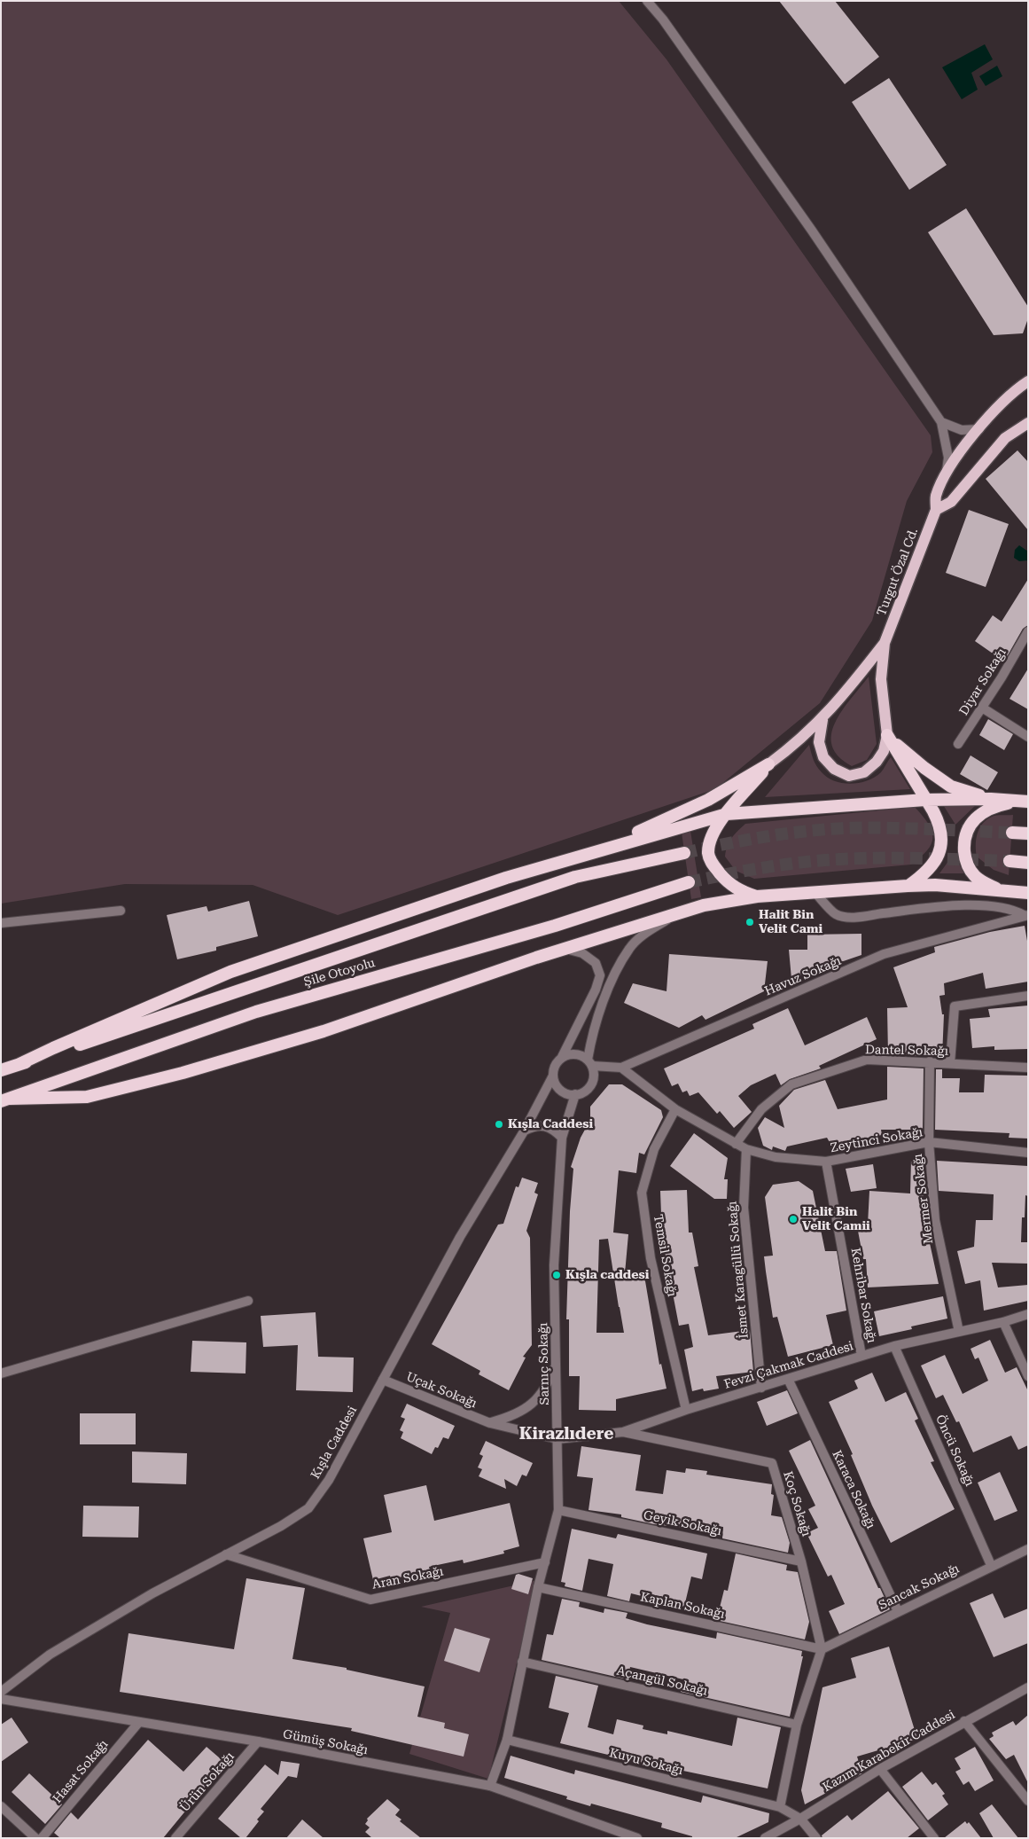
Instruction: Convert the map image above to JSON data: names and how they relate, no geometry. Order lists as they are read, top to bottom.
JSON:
{
  "streets": {
    "highway": ["Şile Otoyolu"],
    "main road": ["Turgut Özal Cd."],
    "street": [
      "Diyar Sokağı",
      "Havuz Sokağı",
      "Dantel Sokağı",
      "Zeytinci Sokağı",
      "Mermer Sokağı",
      "Temsil Sokağı",
      "İsmet Karagüllü Sokağı",
      "Kehribar Sokağı",
      "Sarnıç Sokağı",
      "Fevzi Çakmak Caddesi",
      "Uçak Sokağı",
      "Kışla Caddesi",
      "Öncü Sokağı",
      "Karaca Sokağı",
      "Koç Sokağı",
      "Geyik Sokağı",
      "Aran Sokağı",
      "Sancak Sokağı",
      "Kaplan Sokağı",
      "Açangül Sokağı",
      "Gümüş Sokağı",
      "Kazım Karabekir Caddesi",
      "Kuyu Sokağı",
      "Hasat Sokağı",
      "Ürün Sokağı"
    ]
  },
  "crossings": [
    ["Havuz Sokağı", "Zeytinci Sokağı"],
    ["Havuz Sokağı", "Sarnıç Sokağı"],
    ["Havuz Sokağı", "Kışla Caddesi"],
    ["Dantel Sokağı", "Zeytinci Sokağı"],
    ["Dantel Sokağı", "Mermer Sokağı"],
    ["Zeytinci Sokağı", "Mermer Sokağı"],
    ["Zeytinci Sokağı", "Temsil Sokağı"],
    ["Zeytinci Sokağı", "İsmet Karagüllü Sokağı"],
    ["Zeytinci Sokağı", "Kehribar Sokağı"],
    ["Mermer Sokağı", "Fevzi Çakmak Caddesi"],
    ["Temsil Sokağı", "Fevzi Çakmak Caddesi"],
    ["İsmet Karagüllü Sokağı", "Fevzi Çakmak Caddesi"],
    ["Kehribar Sokağı", "Fevzi Çakmak Caddesi"],
    ["Sarnıç Sokağı", "Fevzi Çakmak Caddesi"],
    ["Sarnıç Sokağı", "Uçak Sokağı"],
    ["Sarnıç Sokağı", "Kışla Caddesi"],
    ["Sarnıç Sokağı", "Geyik Sokağı"],
    ["Sarnıç Sokağı", "Aran Sokağı"],
    ["Sarnıç Sokağı", "Kaplan Sokağı"],
    ["Sarnıç Sokağı", "Açangül Sokağı"],
    ["Sarnıç Sokağı", "Gümüş Sokağı"],
    ["Sarnıç Sokağı", "Kuyu Sokağı"],
    ["Fevzi Çakmak Caddesi", "Uçak Sokağı"],
    ["Fevzi Çakmak Caddesi", "Öncü Sokağı"],
    ["Fevzi Çakmak Caddesi", "Karaca Sokağı"],
    ["Fevzi Çakmak Caddesi", "Koç Sokağı"],
    ["Uçak Sokağı", "Kışla Caddesi"],
    ["Kışla Caddesi", "Aran Sokağı"],
    ["Öncü Sokağı", "Sancak Sokağı"],
    ["Karaca Sokağı", "Sancak Sokağı"],
    ["Koç Sokağı", "Geyik Sokağı"],
    ["Koç Sokağı", "Sancak Sokağı"],
    ["Koç Sokağı", "Kaplan Sokağı"],
    ["Sancak Sokağı", "Kaplan Sokağı"],
    ["Gümüş Sokağı", "Hasat Sokağı"],
    ["Gümüş Sokağı", "Ürün Sokağı"],
    ["Kazım Karabekir Caddesi", "Kuyu Sokağı"]
  ],
  "districts": ["Kirazlıdere"],
  "places": [
    "Halit Bin Velit Cami",
    "Kışla Caddesi",
    "Halit Bin Velit Camii",
    "Kışla caddesi"
  ]
}
